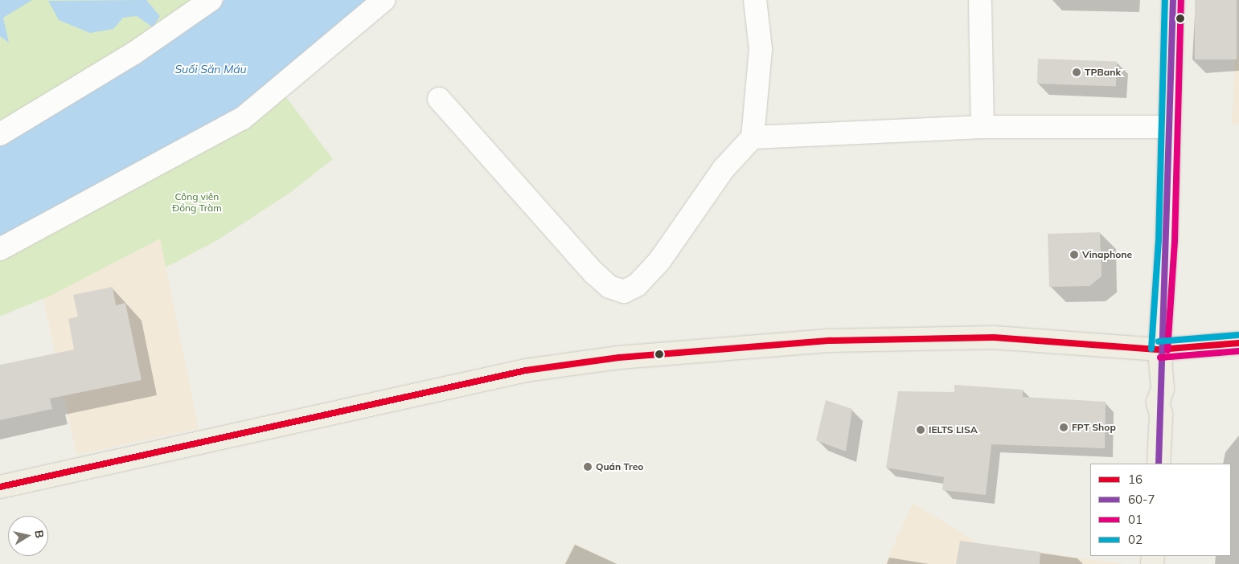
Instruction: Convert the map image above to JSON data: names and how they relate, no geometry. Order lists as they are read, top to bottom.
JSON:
{
  "water": ["Suối Săn Máu"],
  "parks": ["Công viên Đồng Tràm"],
  "places": [
    "TPBank",
    "Vinaphone",
    "FPT Shop",
    "IELTS LISA",
    "Quán Treo"
  ],
  "lines": [
    "transit line 60-7",
    "transit line 01",
    "transit line 02",
    "transit line 16"
  ],
  "legend": [
    "16",
    "60-7",
    "01",
    "02"
  ],
  "north": "right"
}
